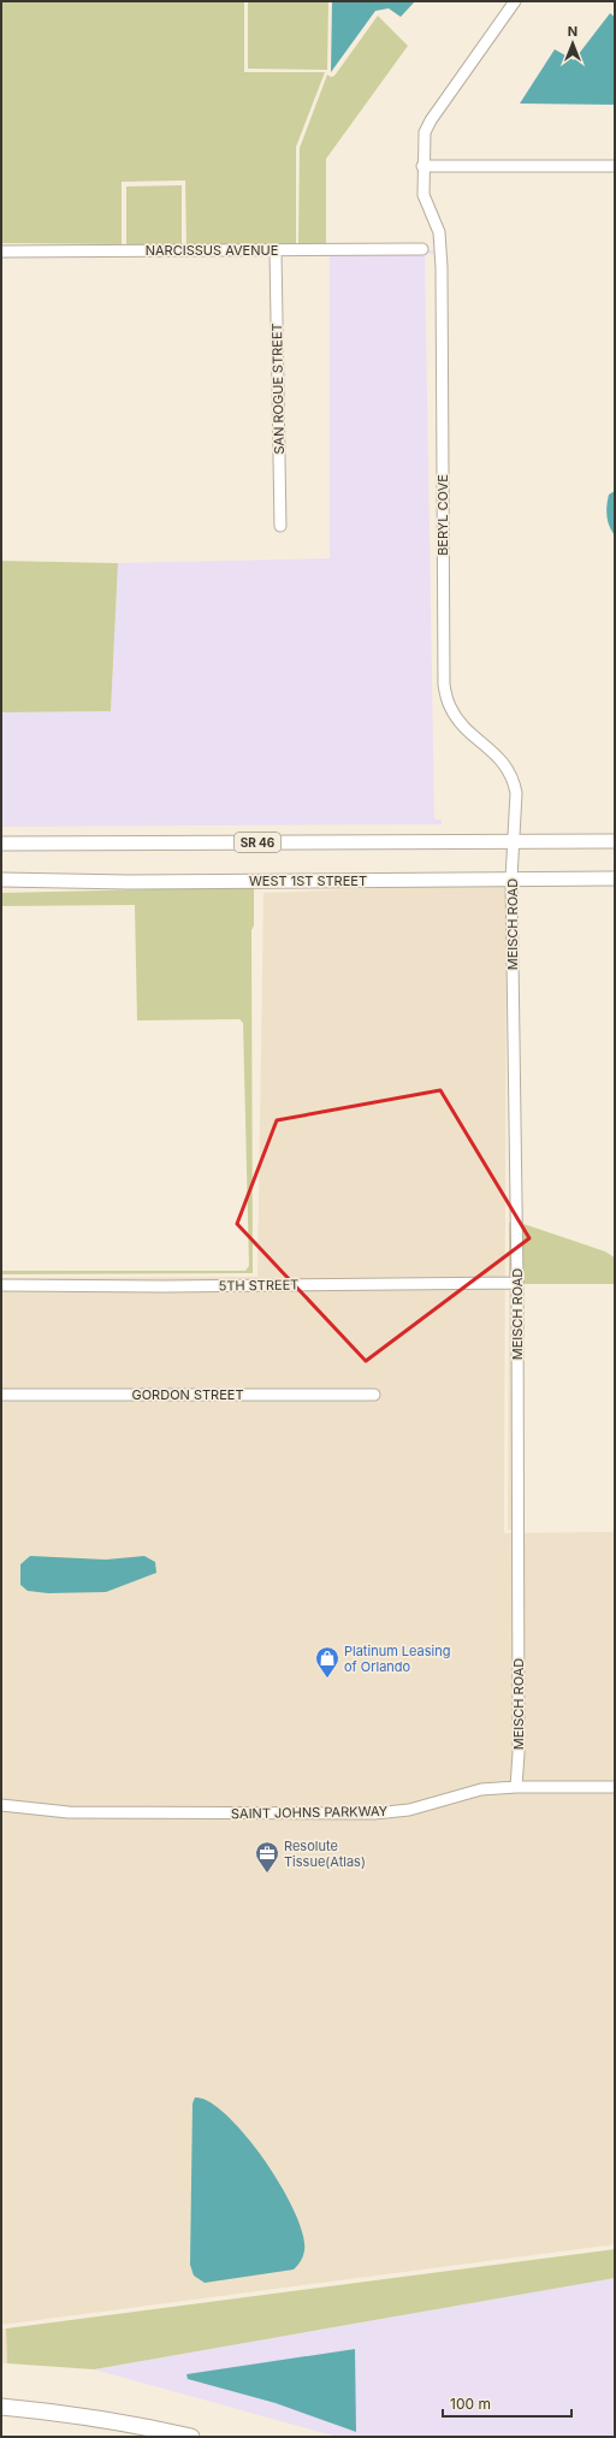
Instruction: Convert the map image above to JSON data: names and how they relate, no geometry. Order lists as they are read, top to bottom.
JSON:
{
  "streets": {
    "main road": ["SR 46", "WEST 1ST STREET"],
    "street": [
      "NARCISSUS AVENUE",
      "SAN ROGUE STREET",
      "BERYL COVE",
      "MEISCH ROAD",
      "5TH STREET",
      "GORDON STREET",
      "SAINT JOHNS PARKWAY"
    ]
  },
  "crossings": [
    ["NARCISSUS AVENUE", "SAN ROGUE STREET"],
    ["BERYL COVE", "SR 46"],
    ["BERYL COVE", "MEISCH ROAD"],
    ["SR 46", "MEISCH ROAD"],
    ["WEST 1ST STREET", "MEISCH ROAD"],
    ["MEISCH ROAD", "5TH STREET"],
    ["MEISCH ROAD", "SAINT JOHNS PARKWAY"]
  ],
  "places": {
    "shop": ["Platinum Leasing of Orlando"],
    "office": ["Resolute Tissue(Atlas)"]
  },
  "scale_bar": "100 m",
  "north": "top"
}
